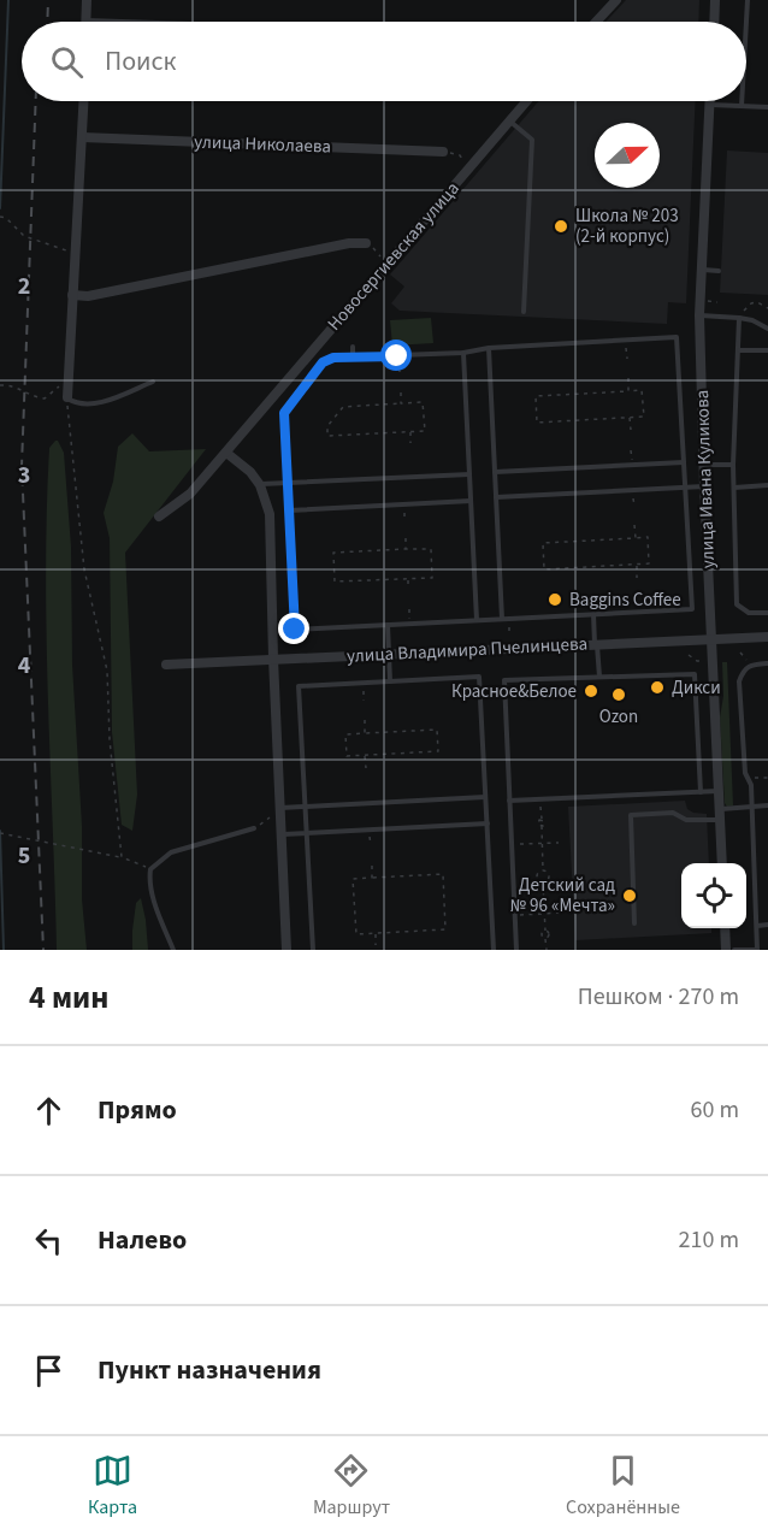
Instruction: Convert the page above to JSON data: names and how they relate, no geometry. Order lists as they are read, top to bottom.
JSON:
{
  "streets": {
    "street": [
      "улица Николаева",
      "Новосергиевская улица",
      "улица Ивана Куликова",
      "улица Владимира Пчелинцева"
    ]
  },
  "crossings": [
    ["улица Ивана Куликова", "улица Владимира Пчелинцева"]
  ],
  "places": [
    "Школа № 203 (2-й корпус)",
    "Baggins Coffee",
    "Дикси",
    "Красное&Белое",
    "Ozon",
    "Детский сад № 96 «Мечта»"
  ],
  "north": "right",
  "page": {
    "search": "Поиск",
    "heading": ["4 мин", "Пешком · 270 m"],
    "list": [
      ["Прямо", "60 m"],
      ["Налево", "210 m"],
      "Пункт назначения"
    ],
    "nav": ["Карта", "Маршрут", "Сохранённые"]
  },
  "grid": {
    "rows": [
      "2",
      "3",
      "4",
      "5"
    ]
  }
}
